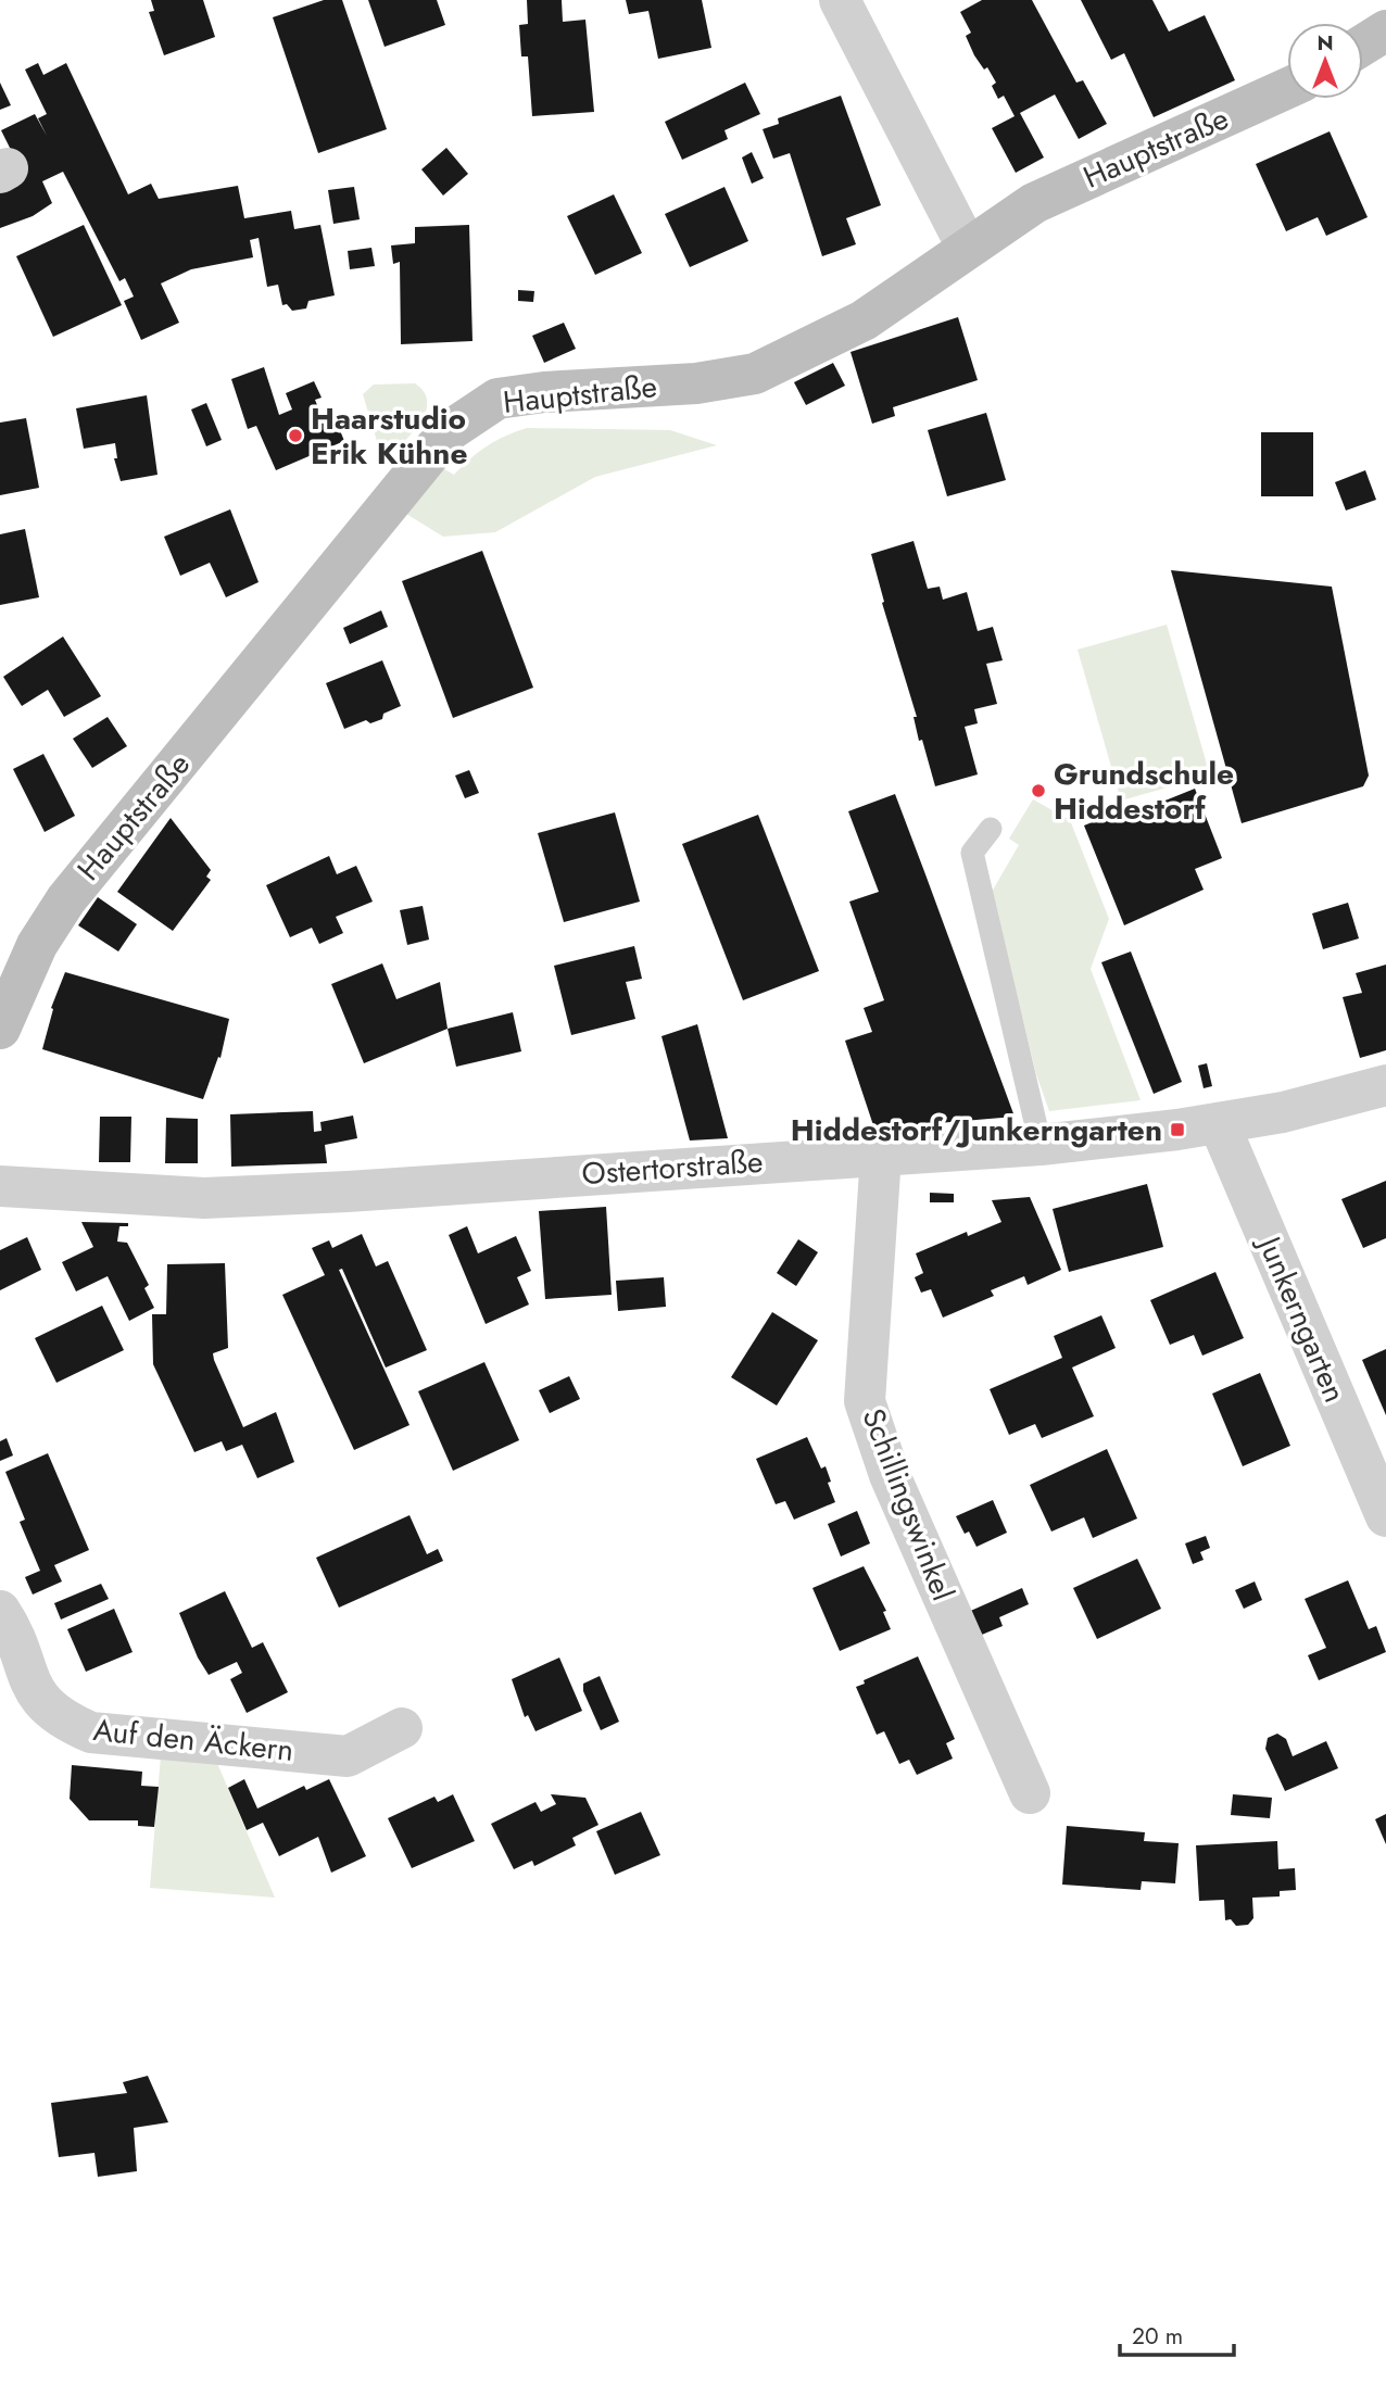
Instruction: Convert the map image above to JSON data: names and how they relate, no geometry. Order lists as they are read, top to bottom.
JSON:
{
  "streets": {
    "main road": ["Hauptstraße"],
    "street": [
      "Ostertorstraße",
      "Junkerngarten",
      "Schillingswinkel",
      "Auf den Äckern"
    ]
  },
  "crossings": [
    ["Ostertorstraße", "Junkerngarten"],
    ["Ostertorstraße", "Schillingswinkel"]
  ],
  "places": {
    "other": ["Haarstudio Erik Kühne", "Grundschule Hiddestorf"],
    "transit": ["Hiddestorf/Junkerngarten"]
  },
  "scale_bar": "20 m",
  "north": "top"
}
